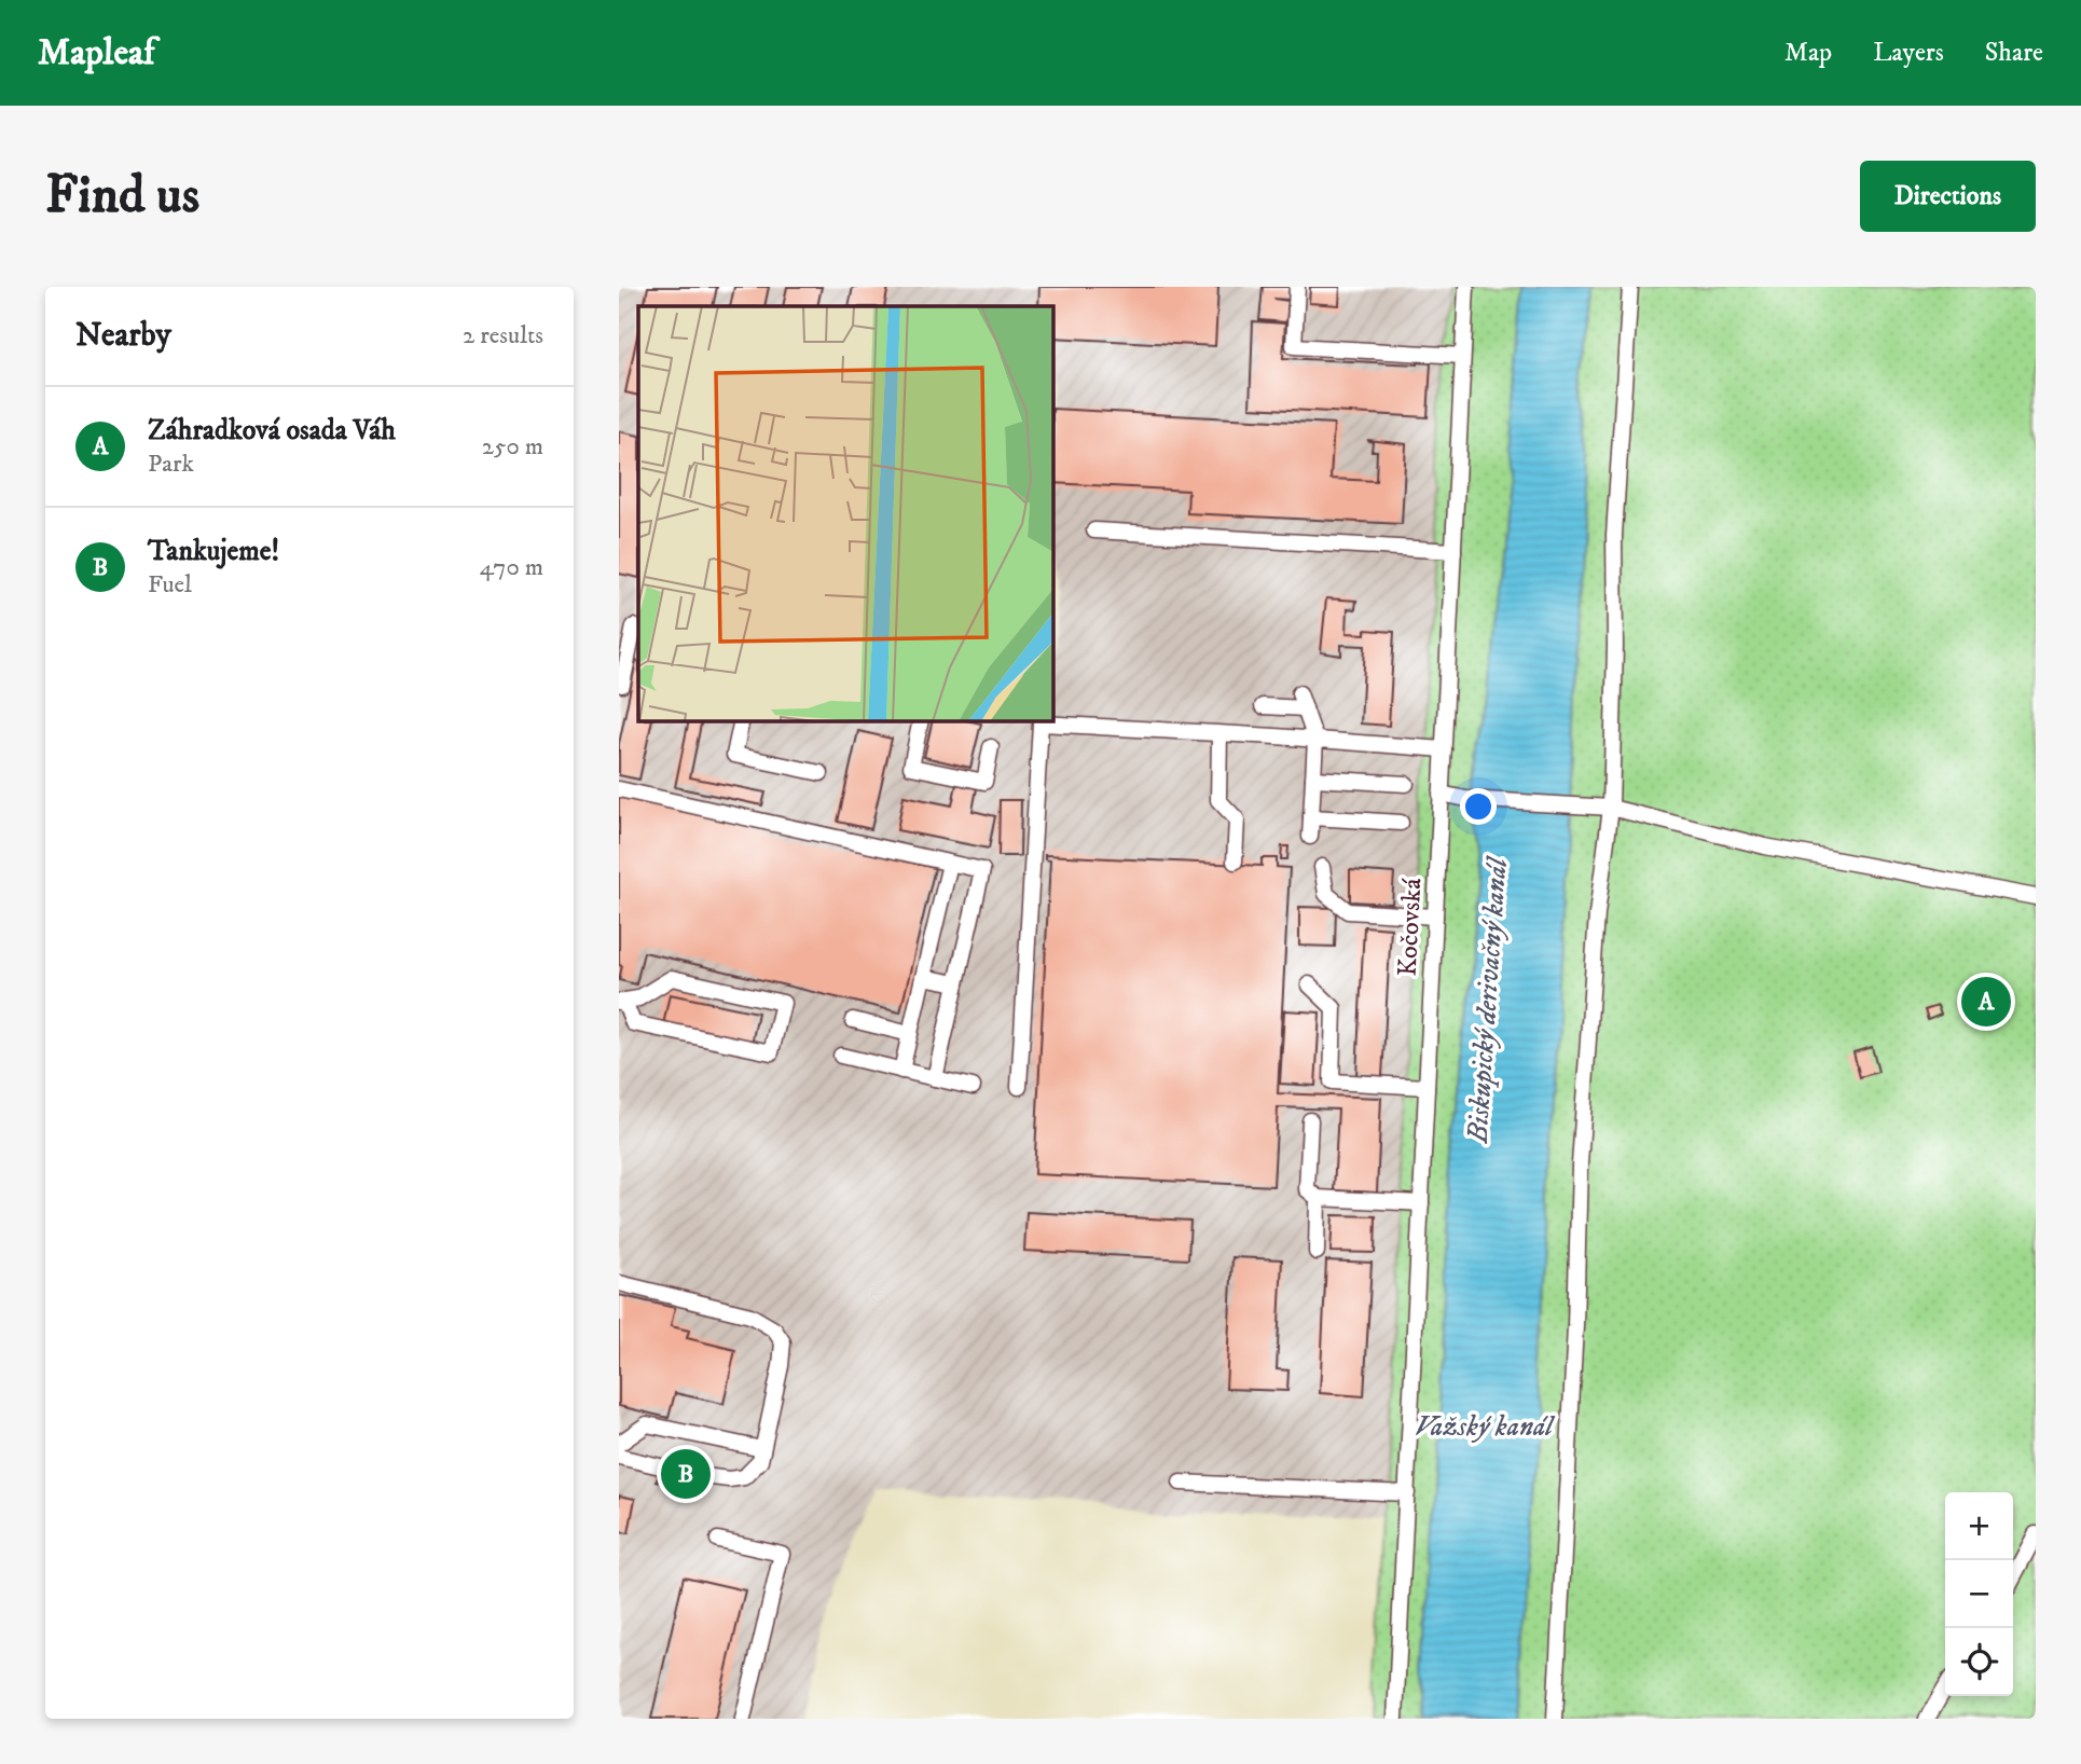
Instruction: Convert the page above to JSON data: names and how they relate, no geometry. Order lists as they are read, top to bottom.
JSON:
{
  "streets": {
    "street": ["Kočovská"]
  },
  "water": ["Biskupický derivačný kanál", "Važský kanál"],
  "page": {
    "header": "Mapleaf",
    "nav": ["Map", "Layers", "Share"],
    "buttons": "Directions",
    "title": "Find us",
    "heading": ["Nearby", "2 results"],
    "list": [
      {
        "mark": "A",
        "name": "Záhradková osada Váh",
        "note": "Park",
        "value": "250 m"
      },
      {
        "mark": "B",
        "name": "Tankujeme!",
        "note": "Fuel",
        "value": "470 m"
      }
    ],
    "pins": ["A", "B"],
    "map_buttons": ["+", "−"]
  }
}
